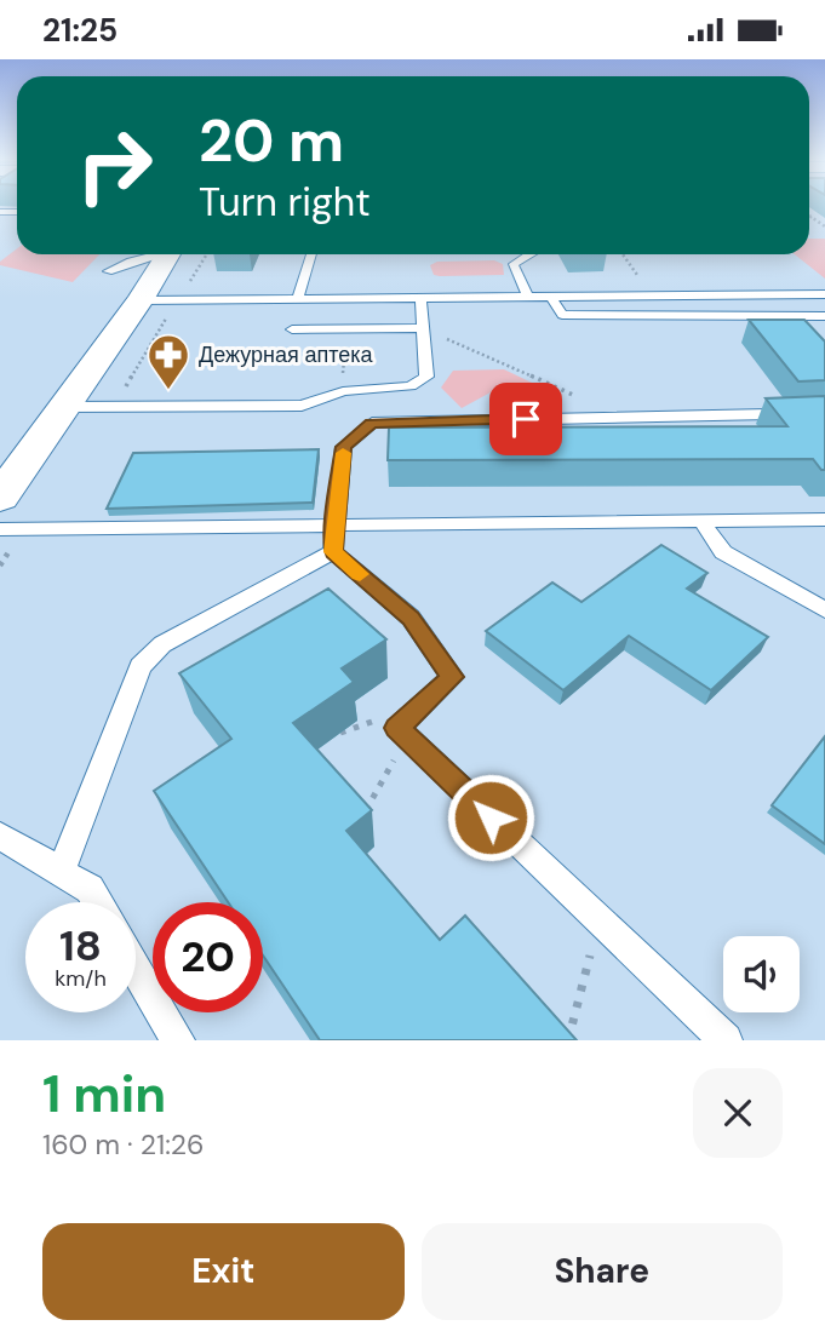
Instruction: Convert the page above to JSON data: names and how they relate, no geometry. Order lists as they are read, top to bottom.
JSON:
{
  "places": {
    "pharmacy": ["Дежурная аптека"]
  },
  "page": {
    "status": "21:25",
    "turn": ["20 m", "Turn right"],
    "speed": "18 km/h",
    "limit": "20",
    "heading": ["1 min", "160 m · 21:26"],
    "buttons": ["Exit", "Share"]
  }
}
